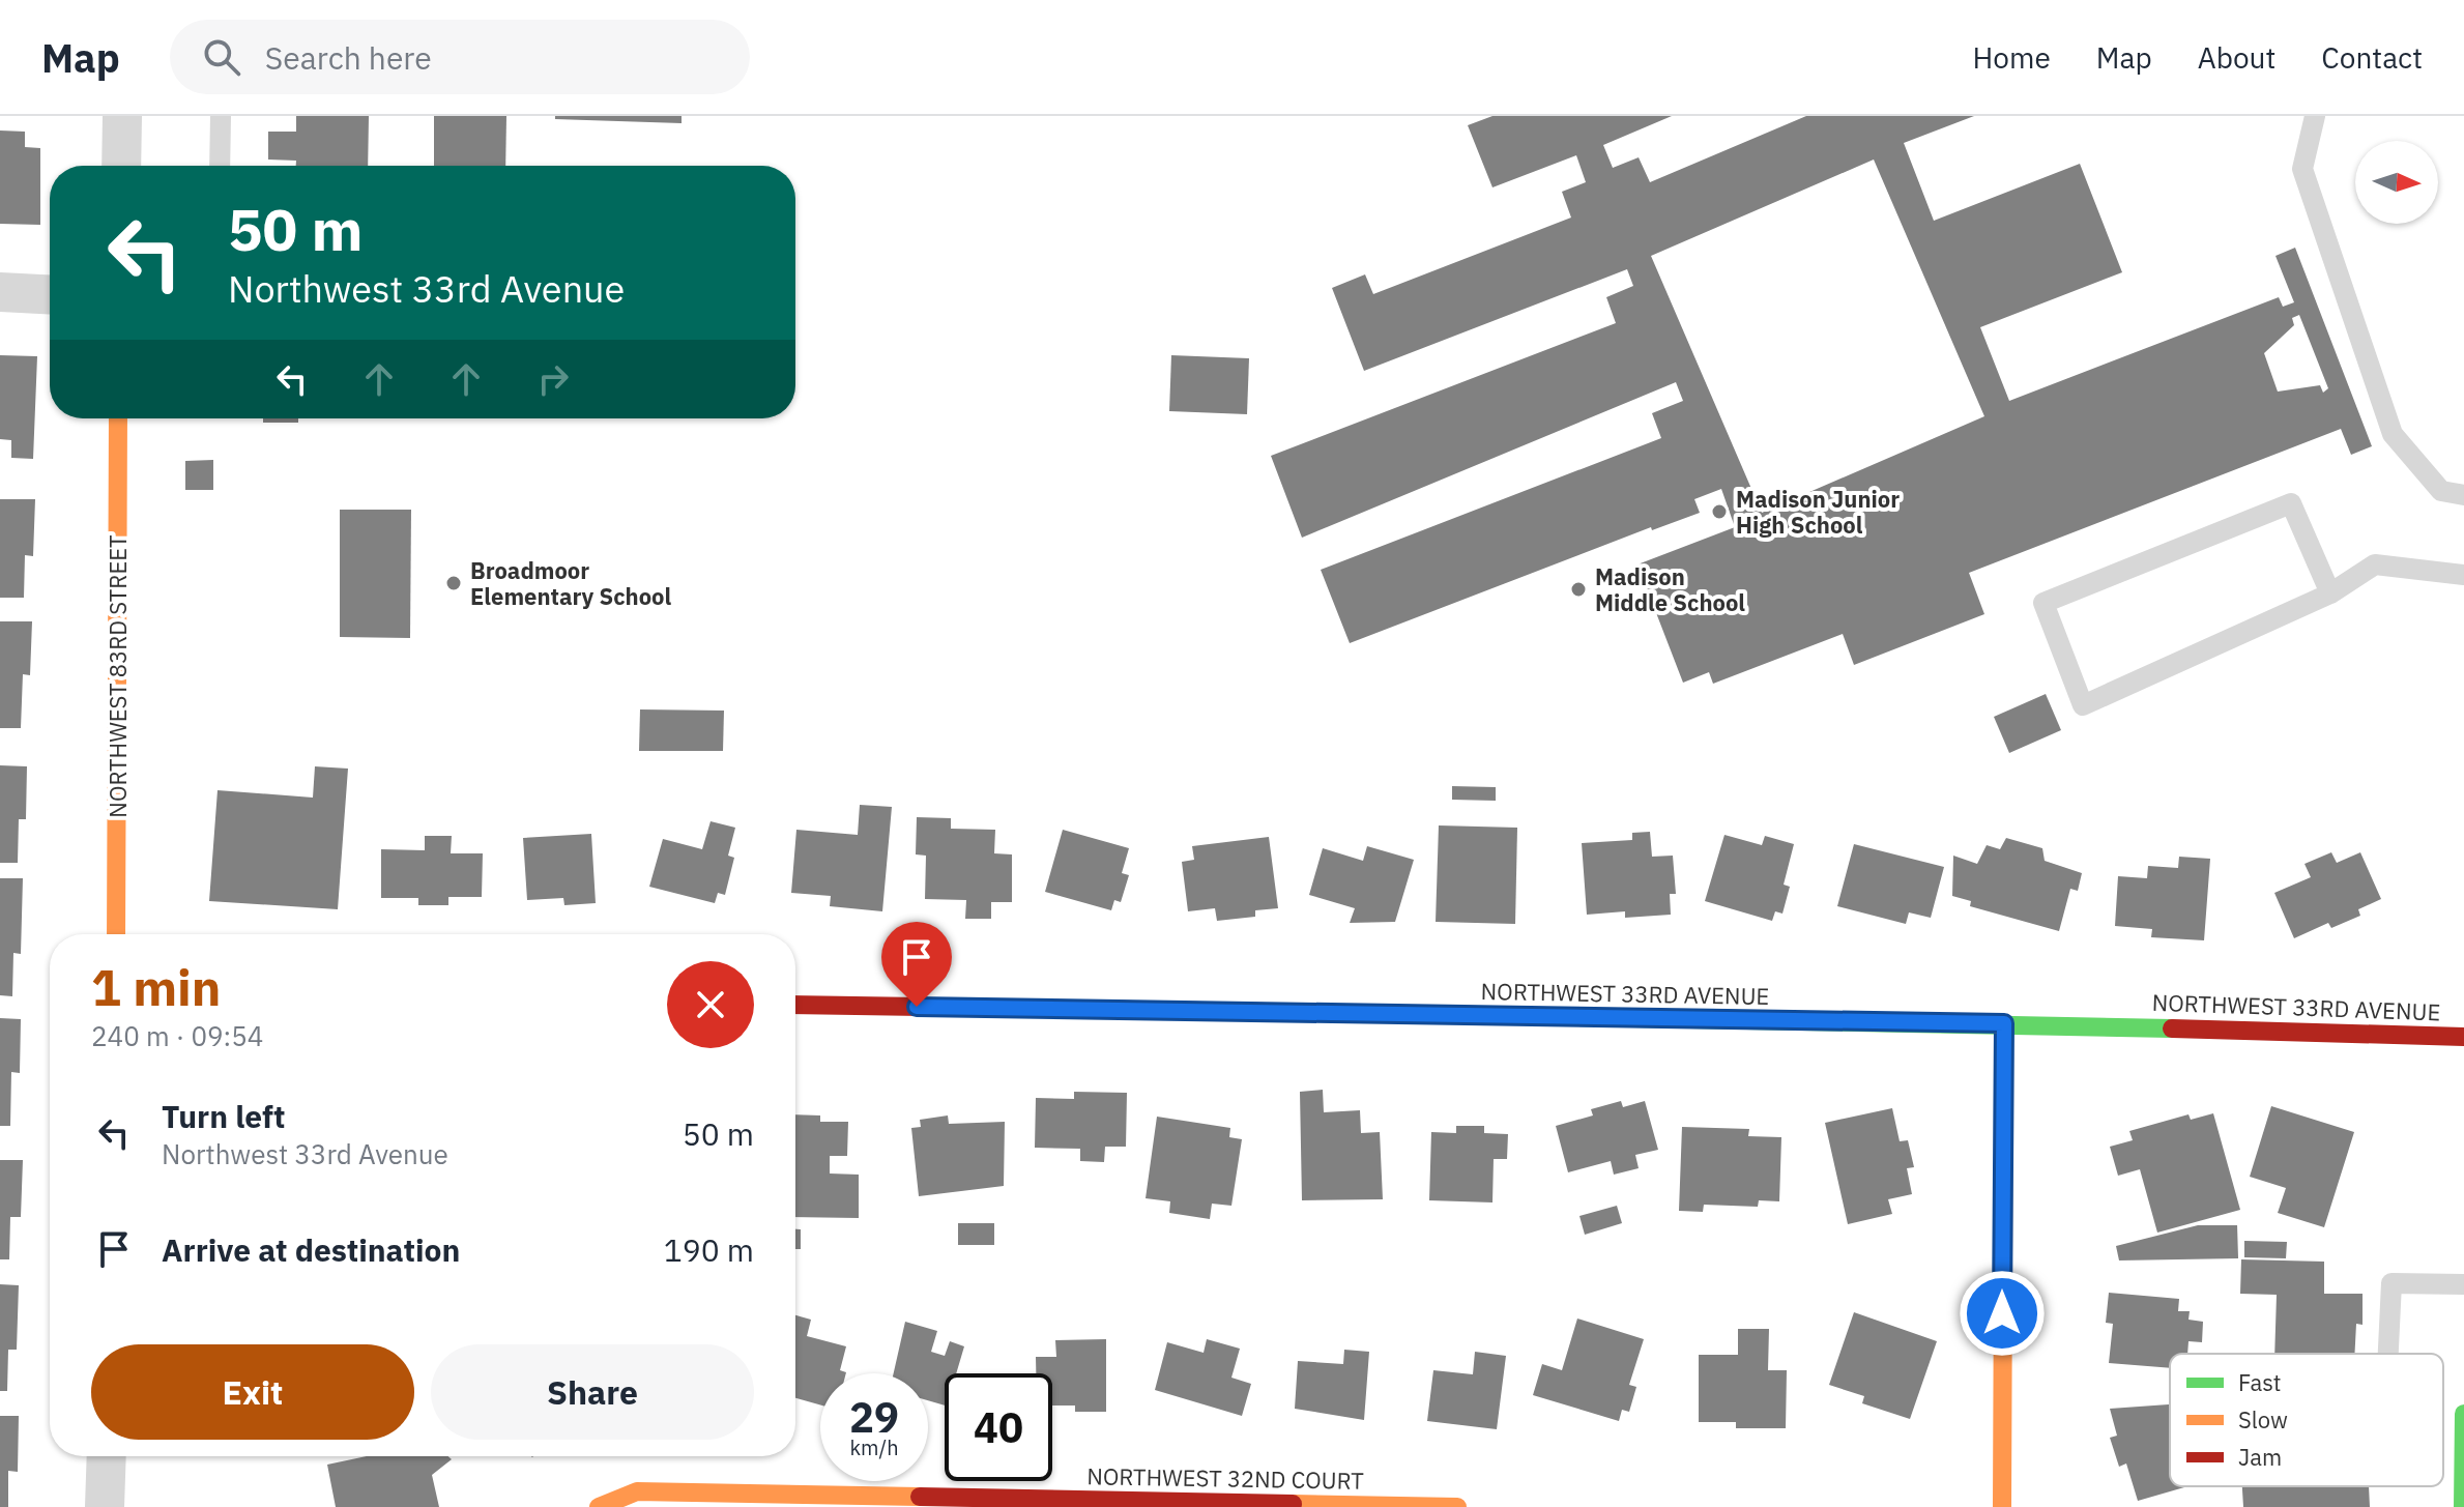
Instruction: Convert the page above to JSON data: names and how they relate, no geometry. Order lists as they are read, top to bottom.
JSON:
{
  "streets": {
    "street": ["NORTHWEST 83RD STREET", "NORTHWEST 33RD AVENUE", "NORTHWEST 32ND COURT"]
  },
  "places": ["Madison Junior High School", "Broadmoor Elementary School", "Madison Middle School"],
  "legend": ["Fast", "Slow", "Jam"],
  "north": "right",
  "page": {
    "header": "Map",
    "search": "Search here",
    "nav": [
      "Home",
      "Map",
      "About",
      "Contact"
    ],
    "turn": ["50 m", "Northwest 33rd Avenue"],
    "heading": ["1 min", "240 m · 09:54"],
    "list": [
      {
        "name": "Turn left",
        "note": "Northwest 33rd Avenue",
        "value": "50 m"
      },
      {
        "name": "Arrive at destination",
        "value": "190 m"
      }
    ],
    "buttons": ["Exit", "Share"],
    "speed": "29 km/h",
    "limit": "40"
  }
}
